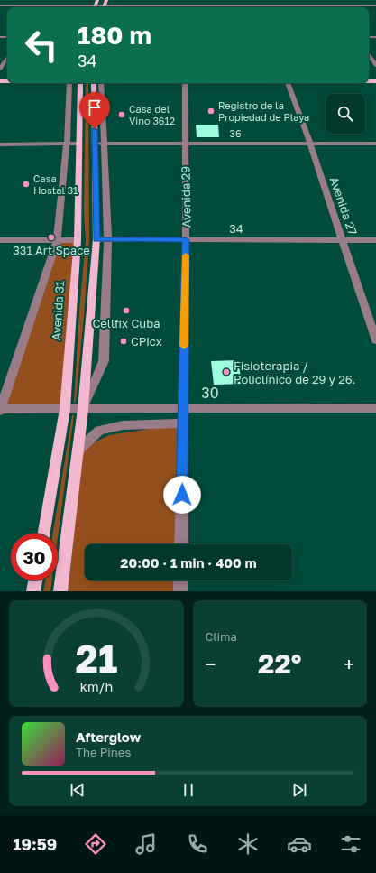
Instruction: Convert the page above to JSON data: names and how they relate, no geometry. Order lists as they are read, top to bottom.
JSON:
{
  "streets": {
    "main road": ["Avenida 31"],
    "street": [
      "36",
      "Avenida 29",
      "Avenida 27",
      "34",
      "30"
    ]
  },
  "crossings": [
    ["36", "Avenida 29"],
    ["36", "Avenida 27"],
    ["Avenida 29", "34"],
    ["Avenida 29", "30"],
    ["Avenida 27", "34"],
    ["Avenida 31", "30"]
  ],
  "places": [
    "Registro de la Propiedad de Playa",
    "Casa del Vino 3612",
    "Casa Hostal 31",
    "331 Art Space",
    "Cellfix Cuba",
    "CPicx",
    "Fisioterapia / Policlínico de 29 y 26."
  ],
  "page": {
    "turn": ["180 m", "34"],
    "limit": "30",
    "trip": "20:00 · 1 min · 400 m",
    "tile": "Clima",
    "heat": ["−", "22°", "+"],
    "song": ["Afterglow", "The Pines"],
    "tabs": "19:59",
    "gauge": ["21", "km/h"]
  }
}
